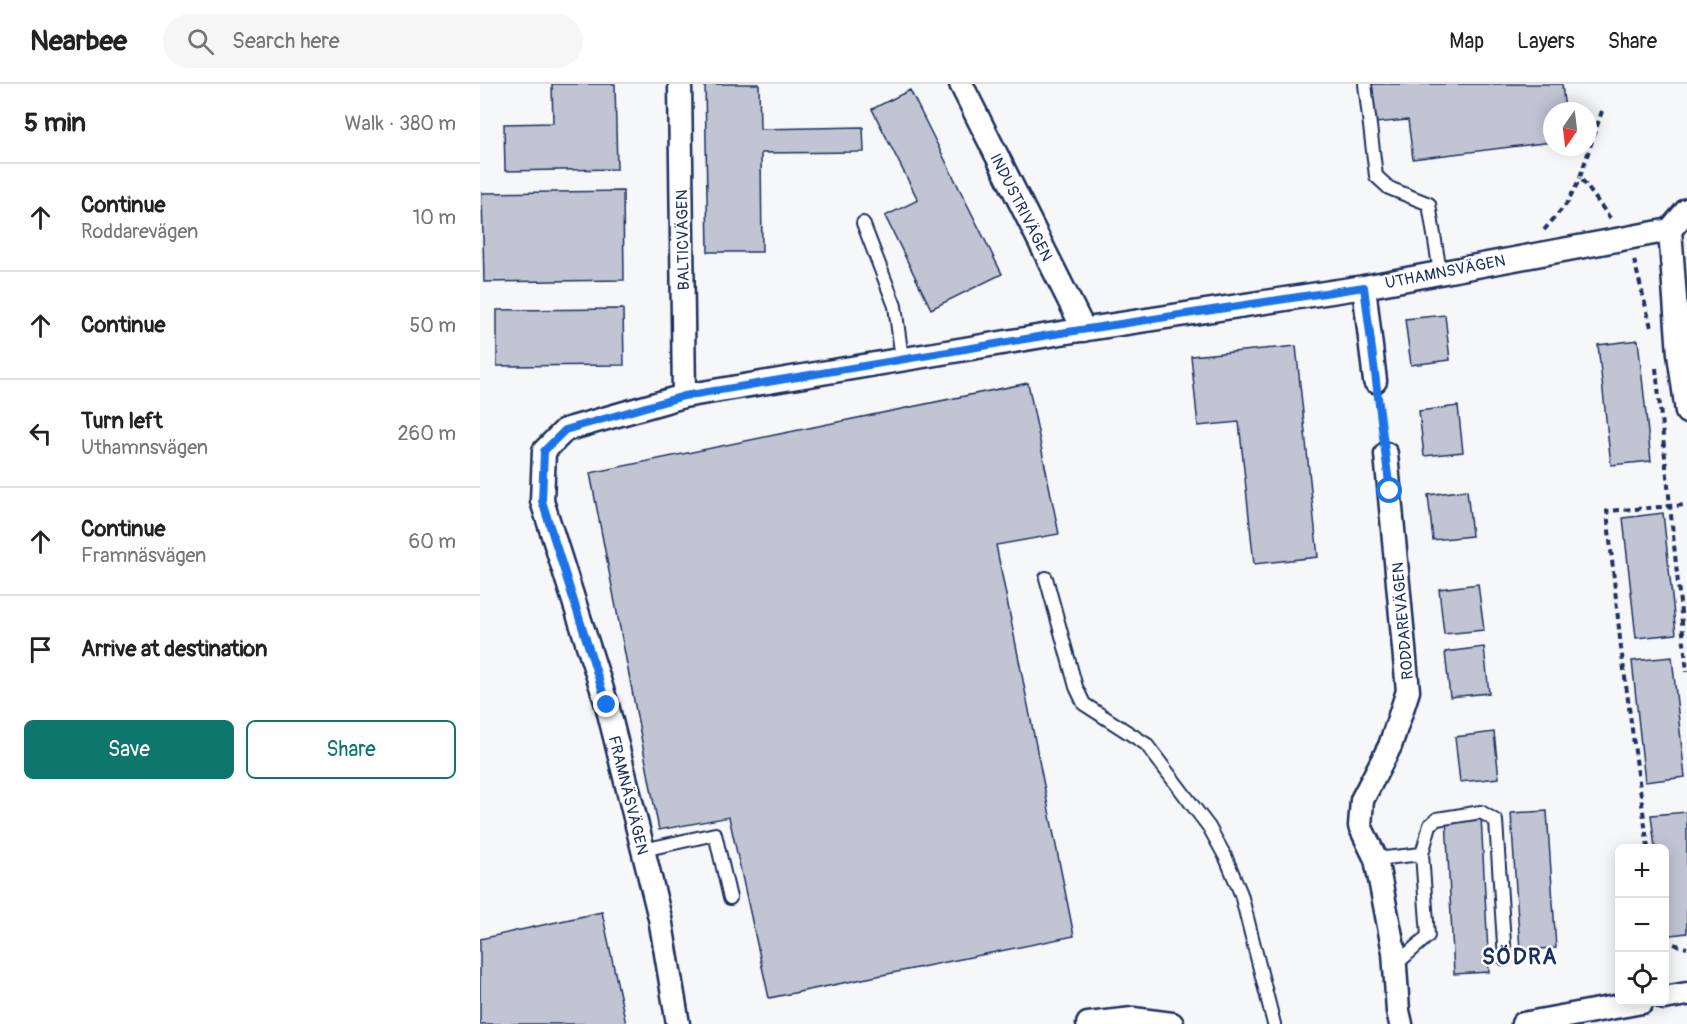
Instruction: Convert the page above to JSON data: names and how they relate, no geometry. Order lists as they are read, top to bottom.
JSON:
{
  "streets": {
    "street": [
      "INDUSTRIVÄGEN",
      "BALTICVÄGEN",
      "UTHAMNSVÄGEN",
      "RODDAREVÄGEN",
      "FRAMNÄSVÄGEN"
    ]
  },
  "crossings": [
    ["INDUSTRIVÄGEN", "UTHAMNSVÄGEN"],
    ["BALTICVÄGEN", "UTHAMNSVÄGEN"],
    ["UTHAMNSVÄGEN", "FRAMNÄSVÄGEN"]
  ],
  "districts": ["SÖDRA"],
  "north": "bottom",
  "page": {
    "header": "Nearbee",
    "search": "Search here",
    "nav": ["Map", "Layers", "Share"],
    "heading": ["5 min", "Walk · 380 m"],
    "list": [
      ["Continue", "Roddarevägen", "10 m"],
      ["Continue", "50 m"],
      ["Turn left", "Uthamnsvägen", "260 m"],
      ["Continue", "Framnäsvägen", "60 m"],
      "Arrive at destination"
    ],
    "buttons": ["Save", "Share"],
    "map_buttons": ["+", "−"]
  }
}
